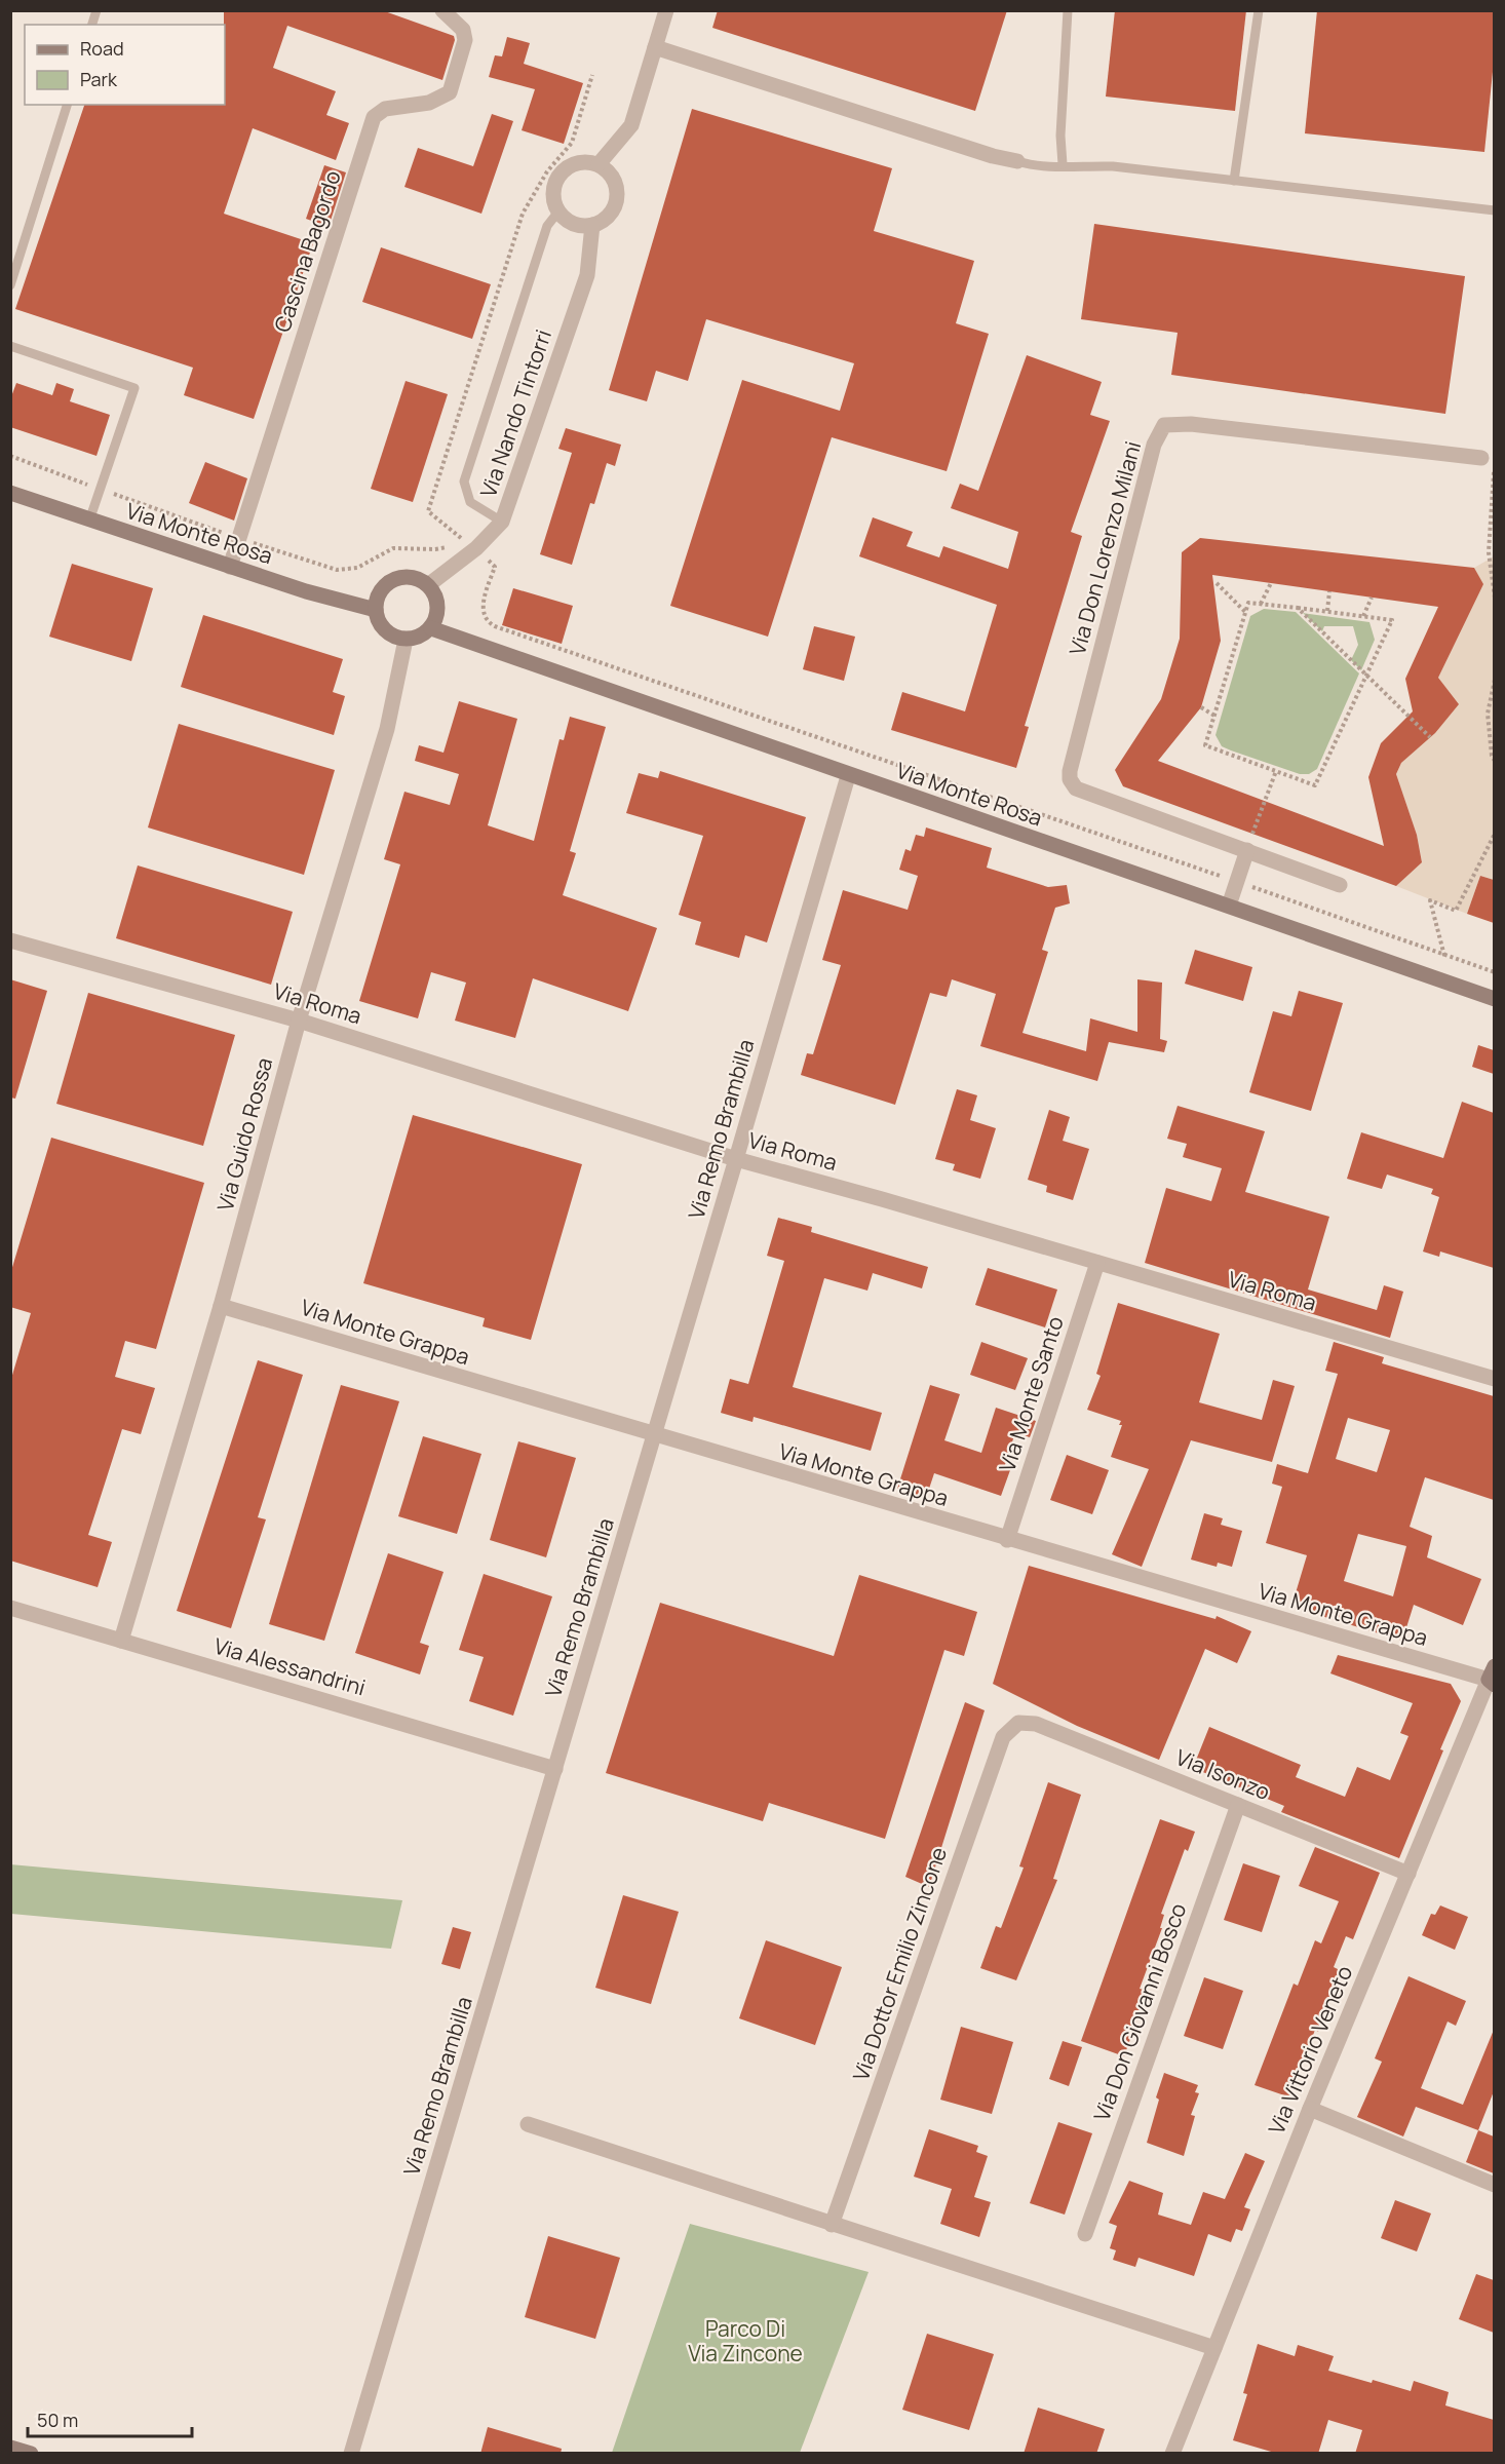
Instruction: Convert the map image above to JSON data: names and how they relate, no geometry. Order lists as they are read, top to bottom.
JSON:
{
  "streets": {
    "street": [
      "Cascina Bagordo",
      "Via Nando Tintorri",
      "Via Monte Rosa",
      "Via Don Lorenzo Milani",
      "Via Roma",
      "Via Remo Brambilla",
      "Via Guido Rossa",
      "Via Monte Grappa",
      "Via Monte Santo",
      "Via Alessandrini",
      "Via Isonzo",
      "Via Dottor Emilio Zincone",
      "Via Don Giovanni Bosco",
      "Via Vittorio Veneto"
    ]
  },
  "crossings": [
    ["Cascina Bagordo", "Via Monte Rosa"],
    ["Via Nando Tintorri", "Via Monte Rosa"],
    ["Via Nando Tintorri", "Via Guido Rossa"],
    ["Via Monte Rosa", "Via Remo Brambilla"],
    ["Via Monte Rosa", "Via Guido Rossa"],
    ["Via Roma", "Via Remo Brambilla"],
    ["Via Roma", "Via Guido Rossa"],
    ["Via Roma", "Via Monte Santo"],
    ["Via Remo Brambilla", "Via Monte Grappa"],
    ["Via Remo Brambilla", "Via Alessandrini"],
    ["Via Guido Rossa", "Via Monte Grappa"],
    ["Via Guido Rossa", "Via Alessandrini"],
    ["Via Monte Grappa", "Via Monte Santo"],
    ["Via Monte Grappa", "Via Vittorio Veneto"],
    ["Via Isonzo", "Via Dottor Emilio Zincone"],
    ["Via Isonzo", "Via Don Giovanni Bosco"],
    ["Via Isonzo", "Via Vittorio Veneto"]
  ],
  "parks": ["Parco Di Via Zincone"],
  "legend": ["Road", "Park"],
  "scale_bar": "50 m"
}
